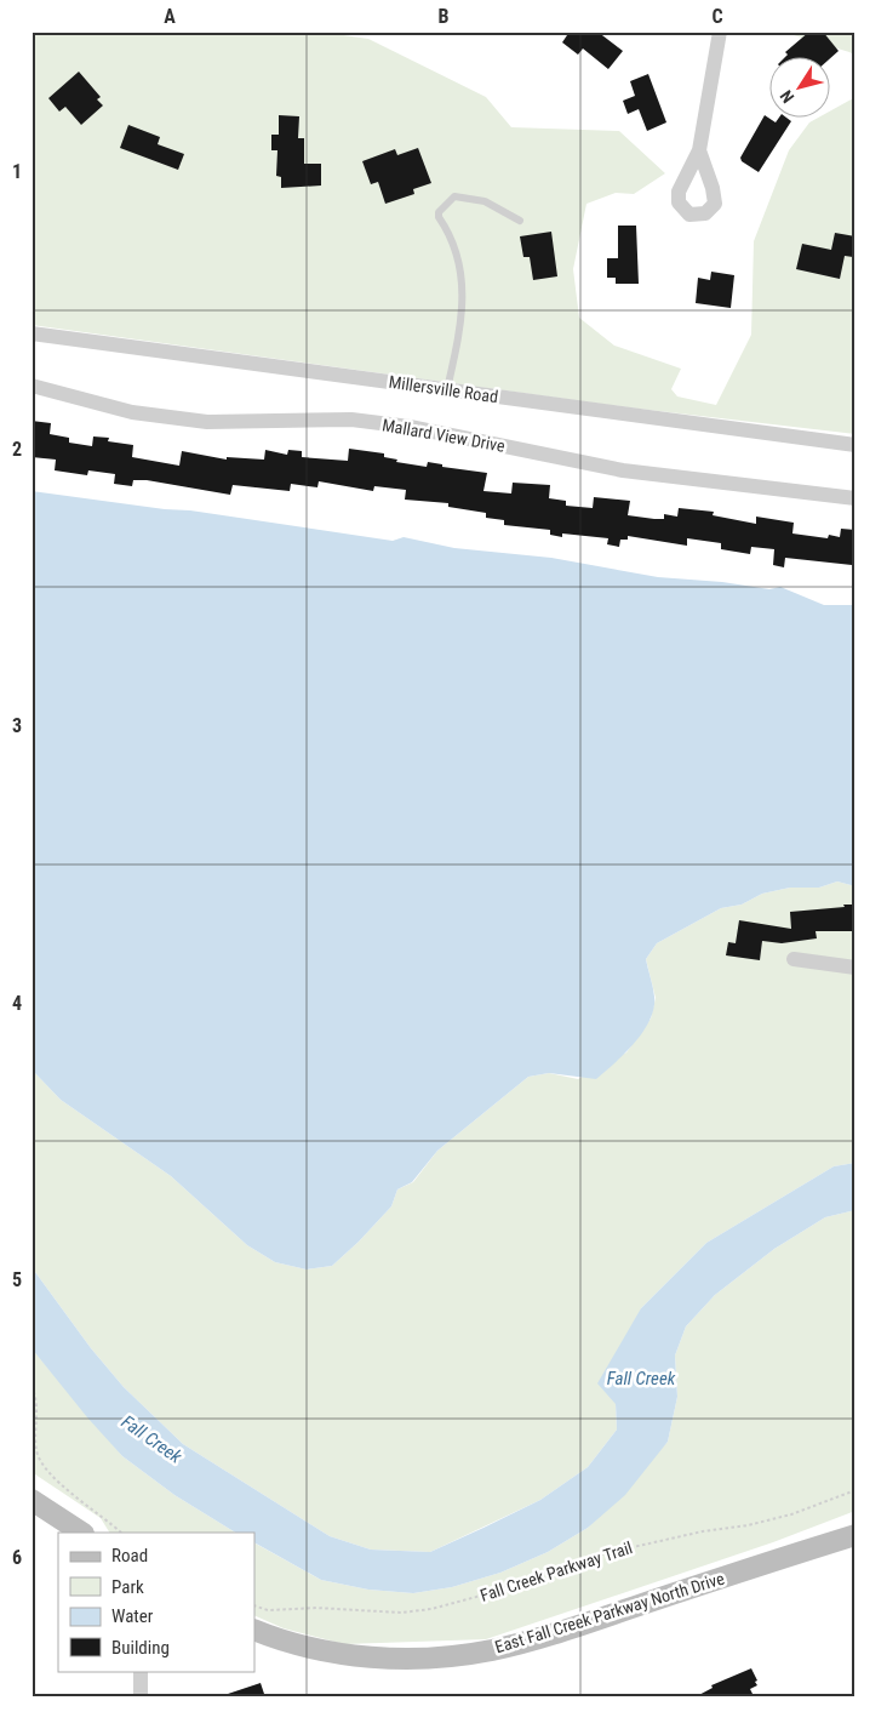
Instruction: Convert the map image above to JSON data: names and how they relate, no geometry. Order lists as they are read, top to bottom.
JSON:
{
  "streets": {
    "main road": ["East Fall Creek Parkway North Drive"],
    "street": ["Millersville Road", "Mallard View Drive"],
    "path": ["Fall Creek Parkway Trail"]
  },
  "water": ["Fall Creek"],
  "legend": [
    "Road",
    "Park",
    "Water",
    "Building"
  ],
  "north": "bottom left",
  "grid": {
    "columns": ["A", "B", "C"],
    "rows": [
      "1",
      "2",
      "3",
      "4",
      "5",
      "6"
    ]
  }
}
